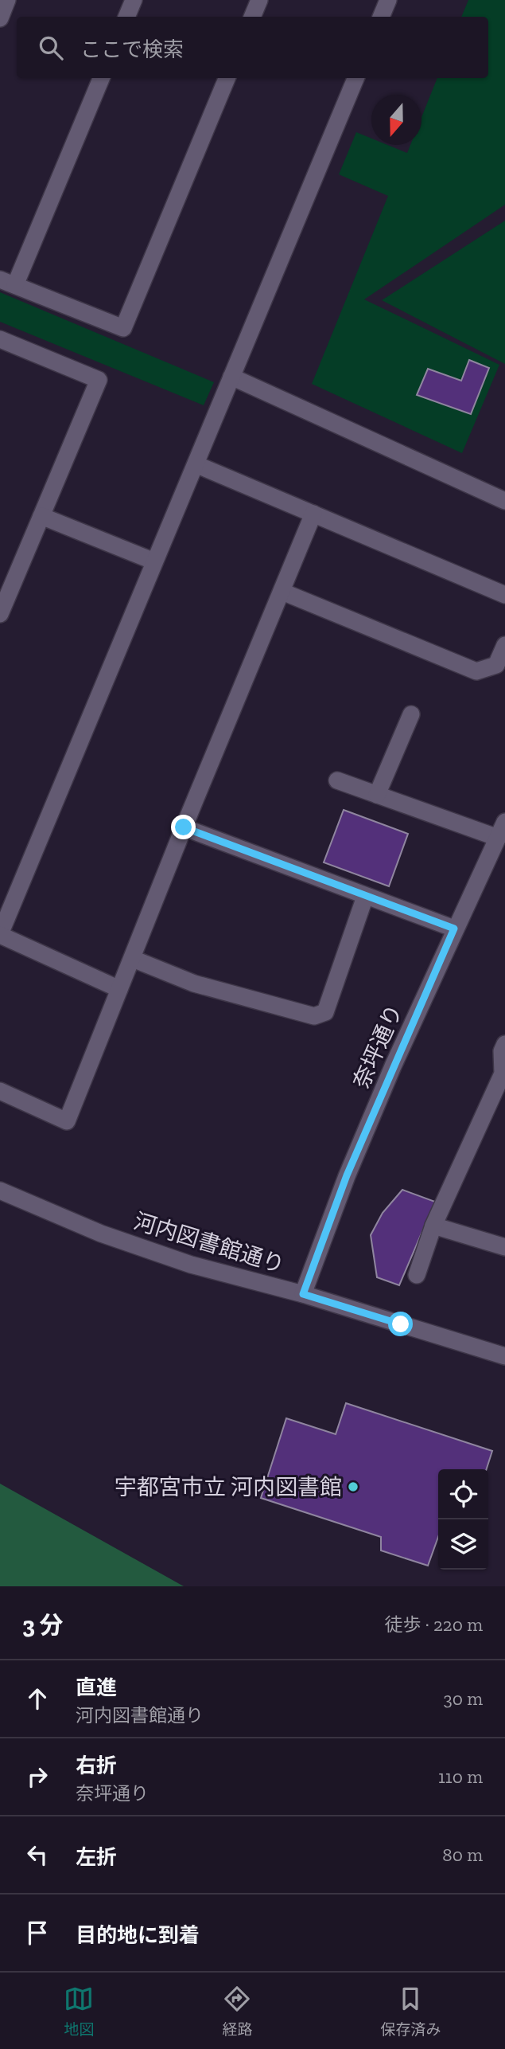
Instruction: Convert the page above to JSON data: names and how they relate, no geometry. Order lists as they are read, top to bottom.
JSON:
{
  "streets": {
    "street": ["奈坪通り", "河内図書館通り"]
  },
  "crossings": [
    ["奈坪通り", "河内図書館通り"]
  ],
  "places": ["宇都宮市立 河内図書館"],
  "north": "bottom",
  "page": {
    "search": "ここで検索",
    "heading": ["3 分", "徒歩 · 220 m"],
    "list": [
      ["直進", "河内図書館通り", "30 m"],
      ["右折", "奈坪通り", "110 m"],
      ["左折", "80 m"],
      "目的地に到着"
    ],
    "nav": ["地図", "経路", "保存済み"]
  }
}
